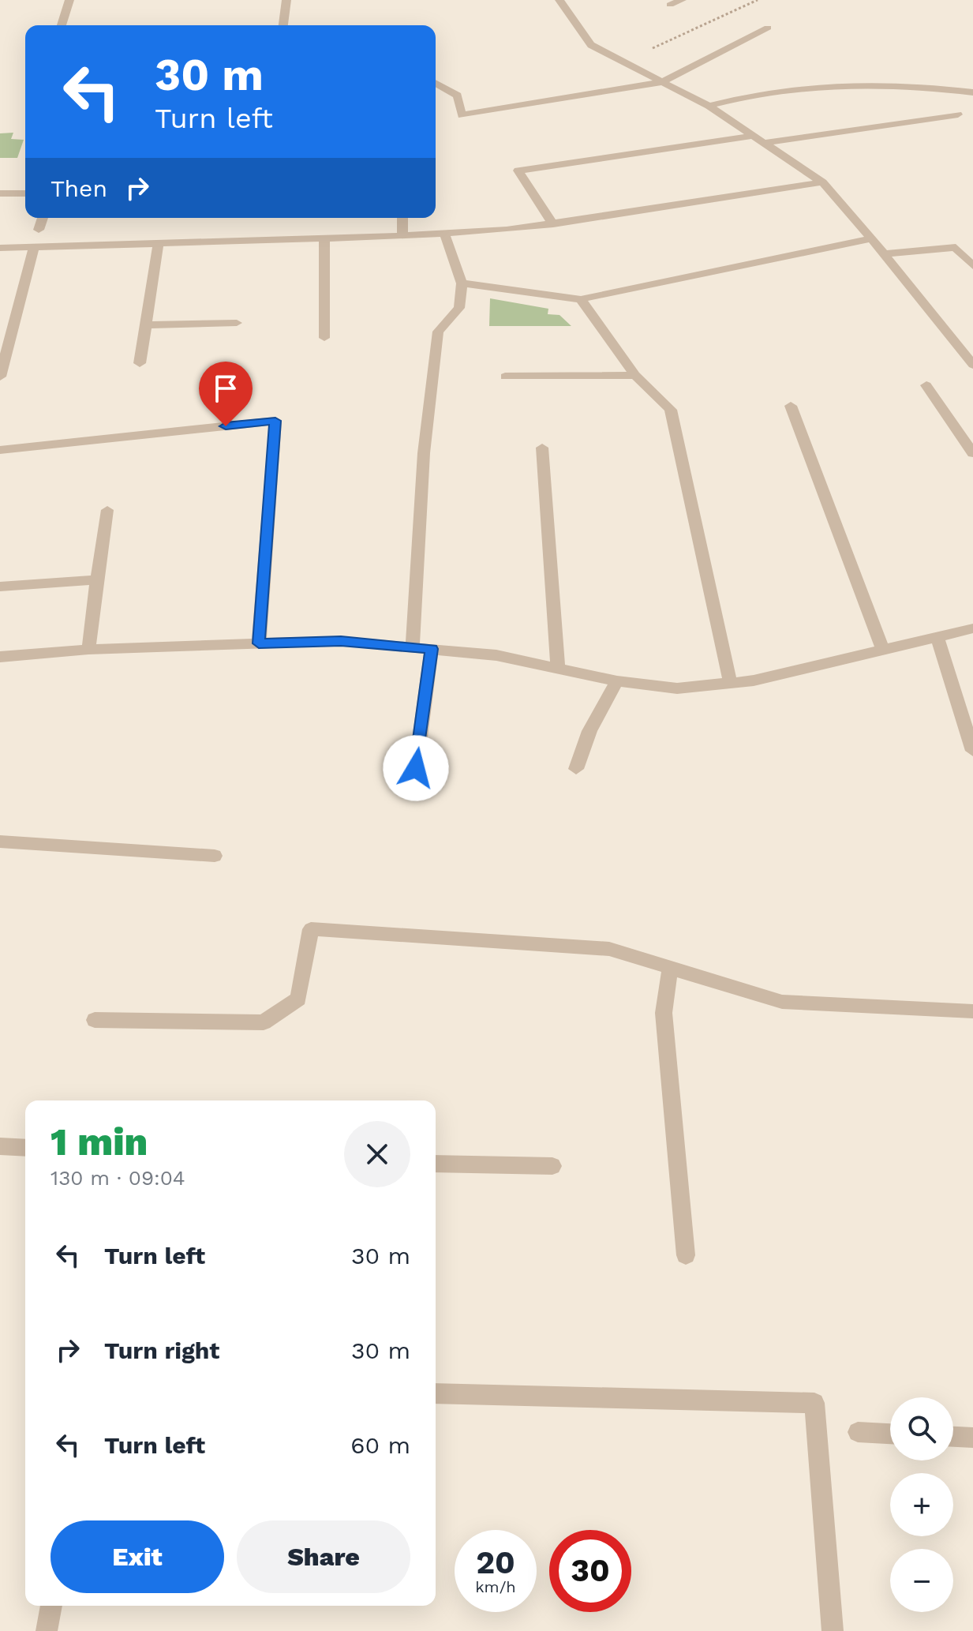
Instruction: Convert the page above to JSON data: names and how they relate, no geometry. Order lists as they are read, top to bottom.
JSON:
{
  "page": {
    "turn": ["30 m", "Turn left"],
    "then": "Then",
    "heading": ["1 min", "130 m · 09:04"],
    "list": [
      {
        "name": "Turn left",
        "value": "30 m"
      },
      {
        "name": "Turn right",
        "value": "30 m"
      },
      {
        "name": "Turn left",
        "value": "60 m"
      }
    ],
    "map_buttons": ["+", "−"],
    "buttons": ["Exit", "Share"],
    "speed": "20 km/h",
    "limit": "30"
  }
}
